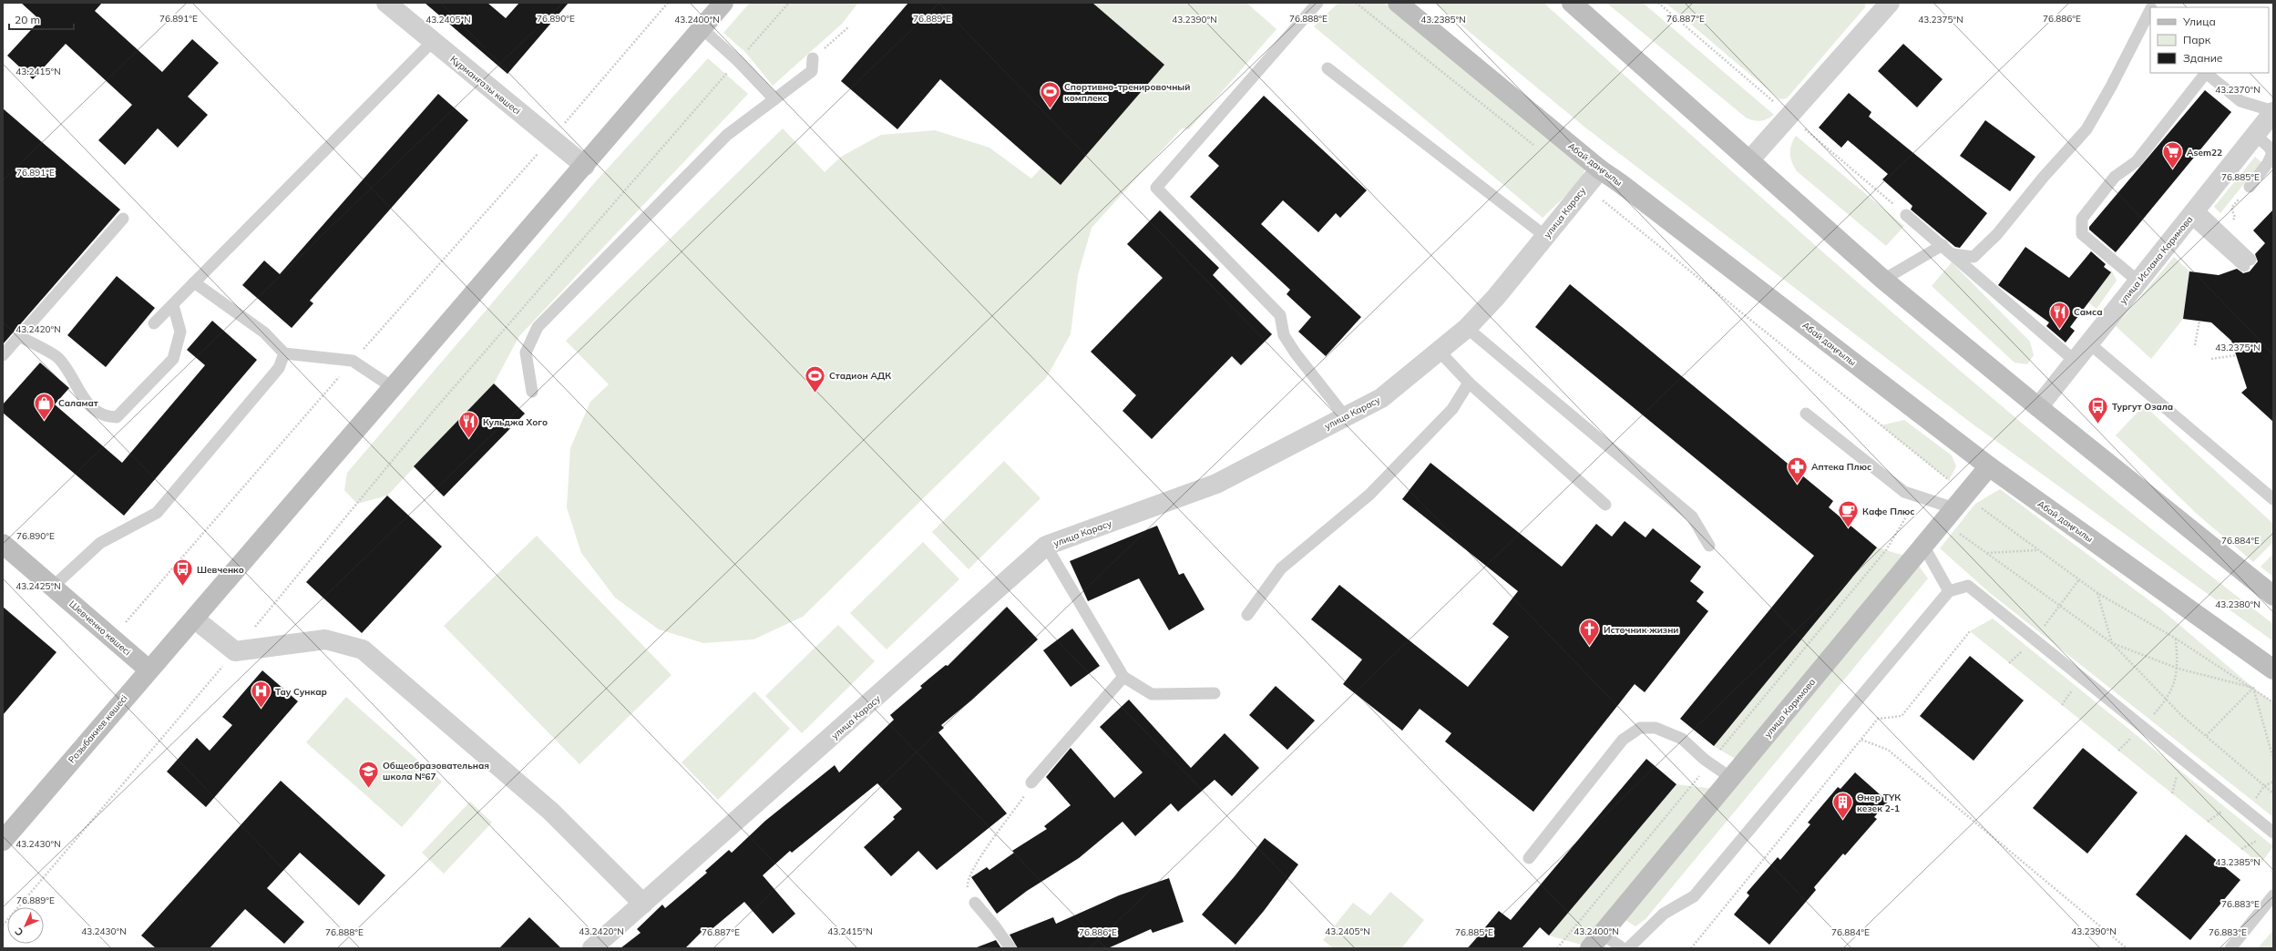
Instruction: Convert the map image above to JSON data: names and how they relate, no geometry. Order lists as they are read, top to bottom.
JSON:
{
  "streets": {
    "main road": [
      "Абай даңғылы",
      "Шевченко көшесі",
      "улица Каримова",
      "Розыбакиев көшесі"
    ],
    "street": ["Құрманғазы көшесі", "улица Карасу", "улица Ислама Каримова"]
  },
  "crossings": [
    ["Құрманғазы көшесі", "Розыбакиев көшесі"],
    ["Абай даңғылы", "улица Карасу"],
    ["Абай даңғылы", "улица Каримова"],
    ["Шевченко көшесі", "Розыбакиев көшесі"]
  ],
  "places": {
    "sports": ["Спортивно-тренировочный комплекс", "Стадион АДК"],
    "supermarket": ["Asem22"],
    "restaurant": ["Самса", "Кульджа Хого"],
    "shop": ["Саламат"],
    "bus stop": ["Тургут Озала", "Шевченко"],
    "pharmacy": ["Аптека Плюс"],
    "cafe": ["Кафе Плюс"],
    "church": ["Источник жизни"],
    "hospital": ["Тау Сункар"],
    "school or university": ["Общеобразовательная школа №67"],
    "building": ["Өнер ТҮК кезек 2-1"]
  },
  "legend": ["Улица", "Парк", "Здание"],
  "scale_bar": "20 m",
  "north": "bottom left",
  "coordinates": [
    "76.891°E",
    "76.890°E",
    "76.889°E",
    "76.888°E",
    "76.887°E",
    "76.886°E",
    "43.2405°N",
    "43.2400°N",
    "43.2390°N",
    "43.2385°N",
    "43.2375°N",
    "43.2415°N",
    "43.2370°N",
    "76.885°E",
    "43.2420°N",
    "76.884°E",
    "43.2425°N",
    "43.2380°N",
    "43.2430°N",
    "76.883°E"
  ]
}
